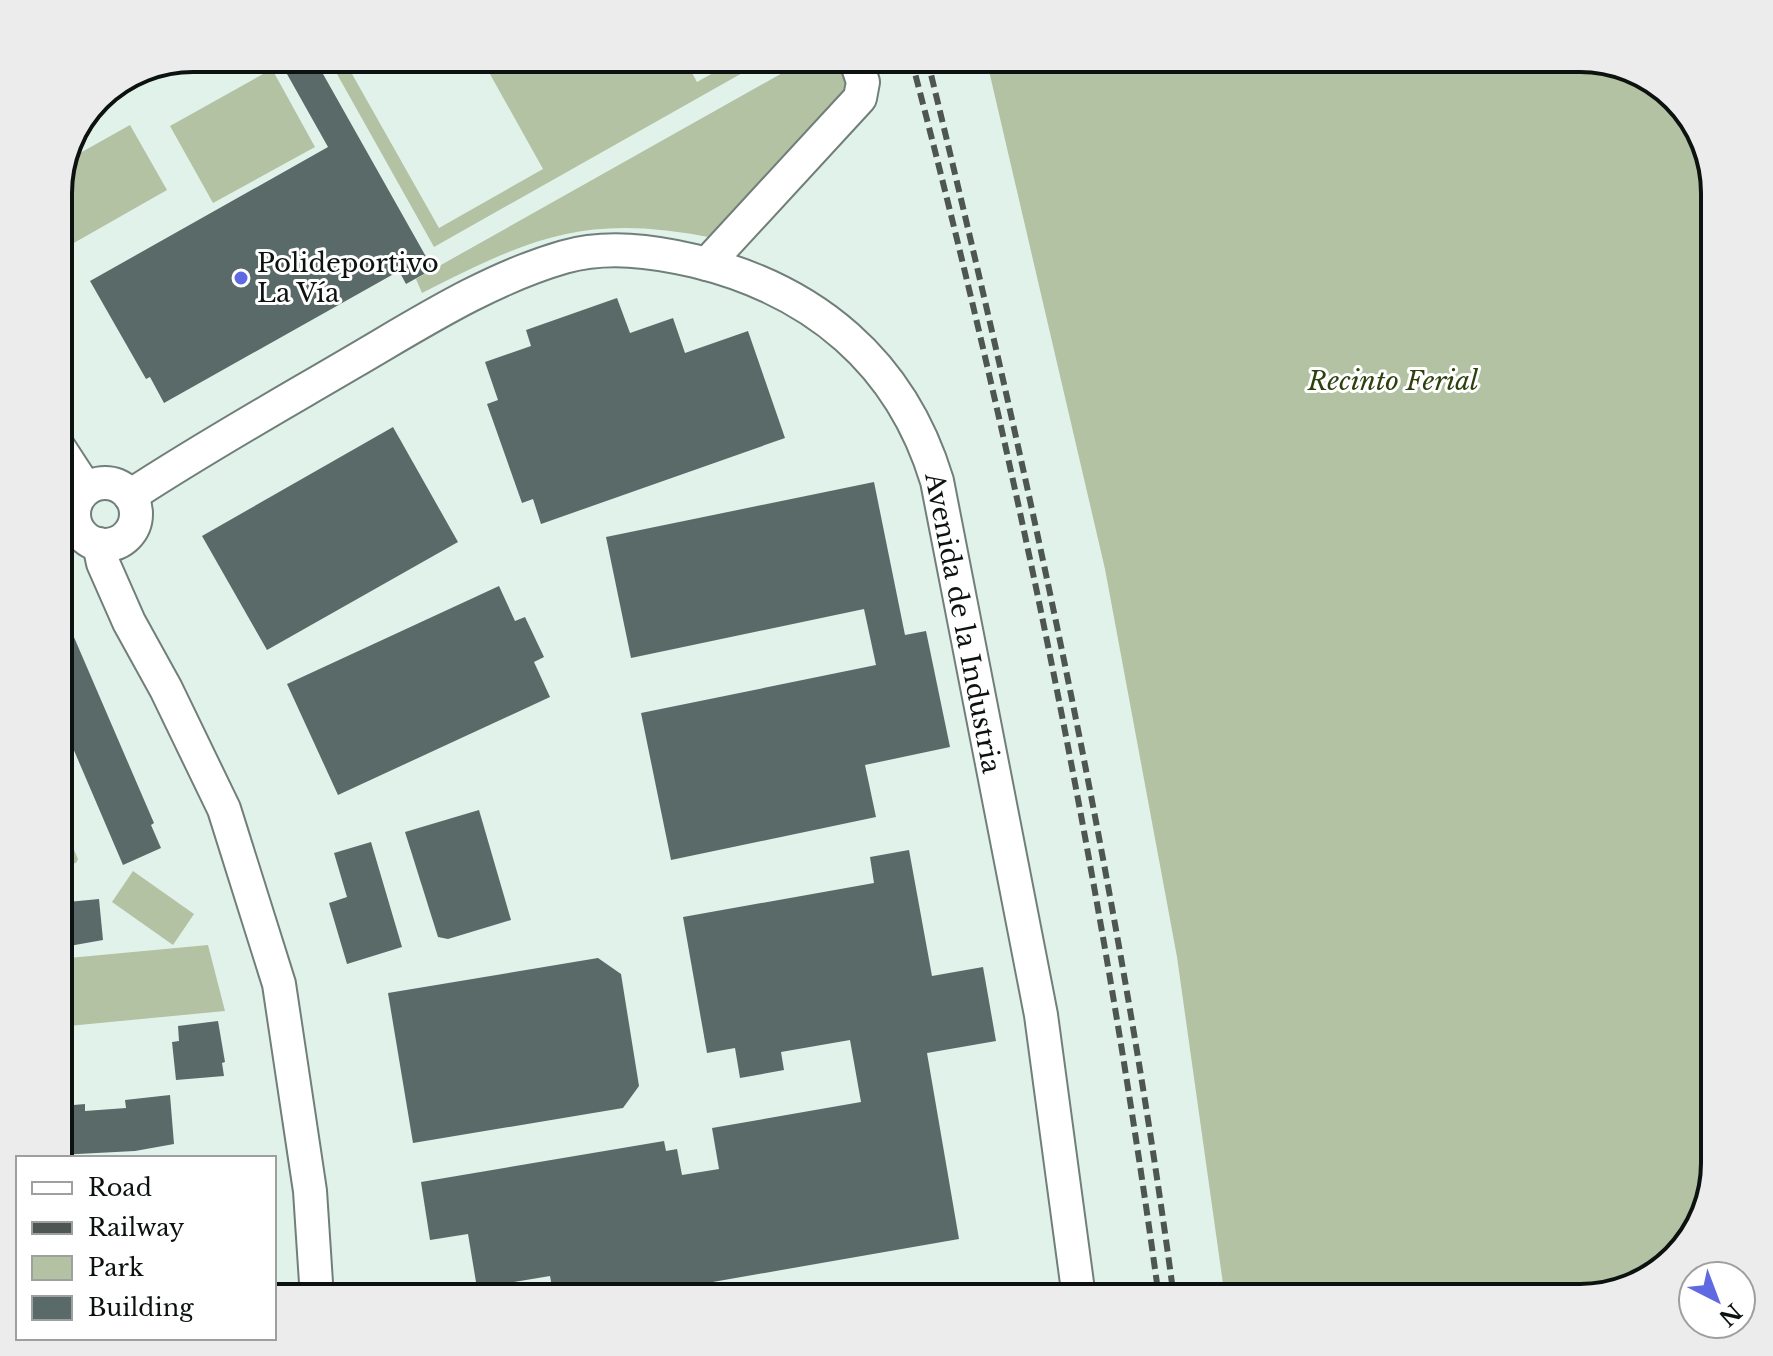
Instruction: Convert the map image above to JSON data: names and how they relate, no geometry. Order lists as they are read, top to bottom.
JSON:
{
  "streets": {
    "street": ["Avenida de la Industria"]
  },
  "parks": ["Recinto Ferial"],
  "places": ["Polideportivo La Vía"],
  "legend": [
    "Road",
    "Railway",
    "Park",
    "Building"
  ],
  "north": "bottom right"
}
